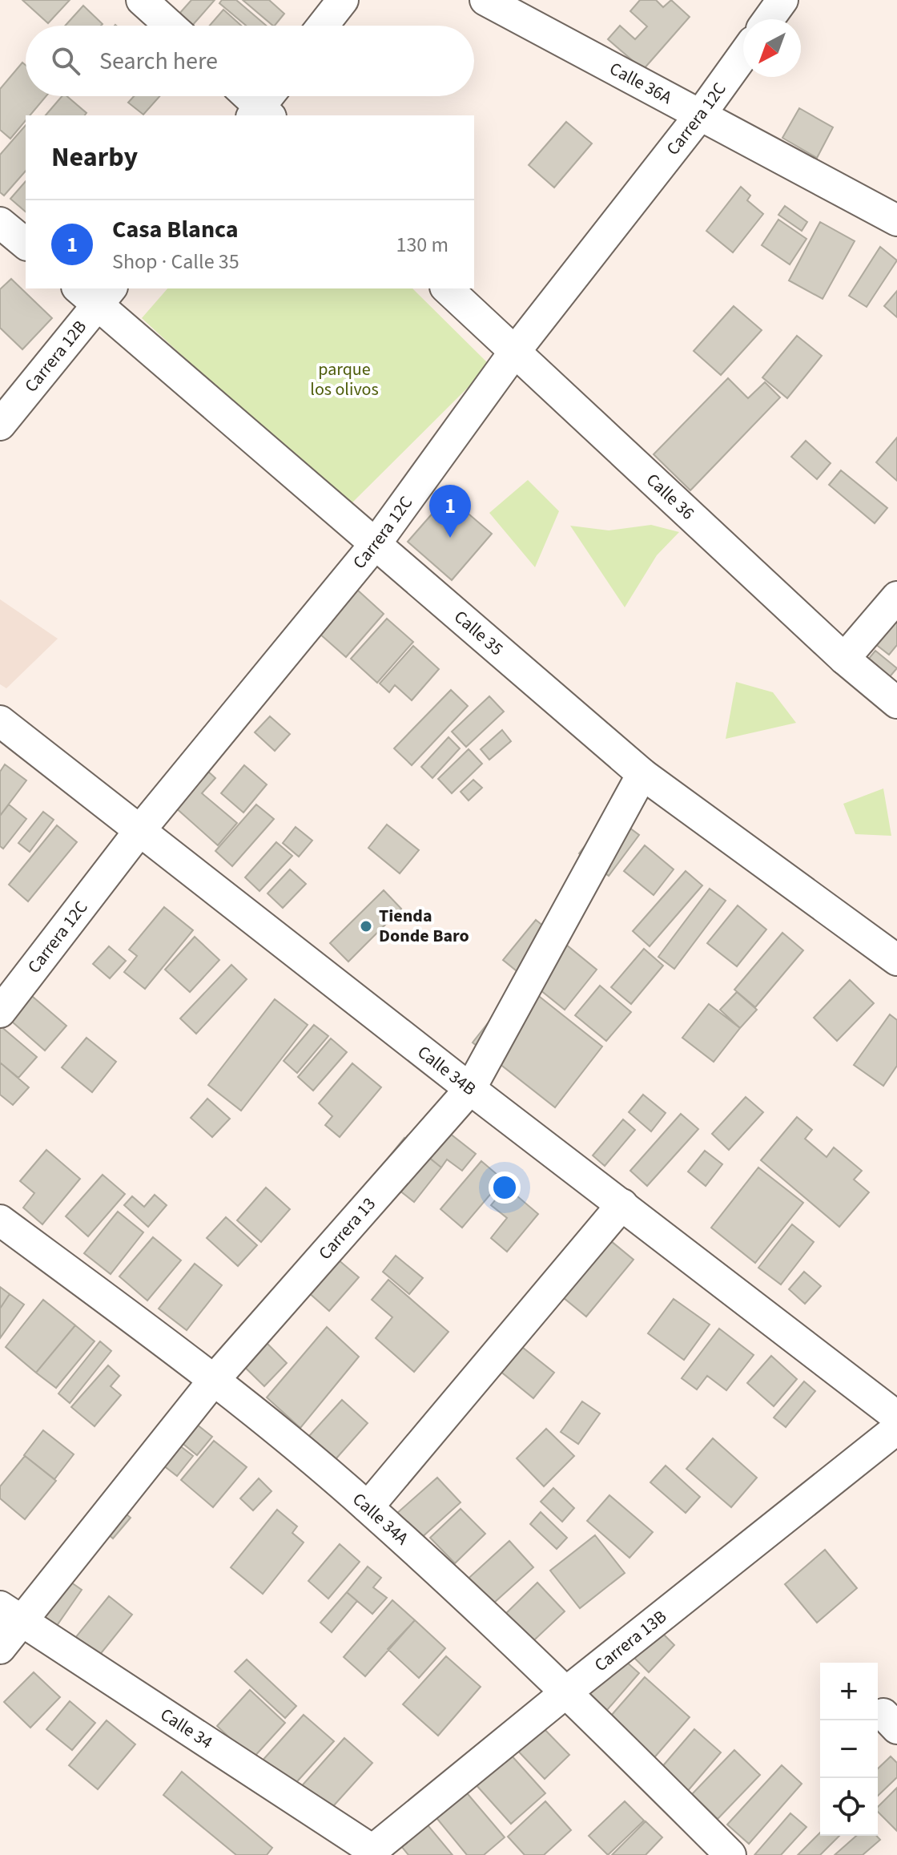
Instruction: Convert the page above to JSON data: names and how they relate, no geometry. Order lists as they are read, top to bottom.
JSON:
{
  "streets": {
    "street": [
      "Calle 36A",
      "Carrera 12C",
      "Carrera 12B",
      "Calle 36",
      "Calle 35",
      "Calle 34B",
      "Carrera 13",
      "Calle 34A",
      "Carrera 13B",
      "Calle 34"
    ]
  },
  "crossings": [
    ["Calle 36A", "Carrera 12C"],
    ["Carrera 12C", "Calle 36"],
    ["Carrera 12C", "Calle 35"],
    ["Carrera 12C", "Calle 34B"],
    ["Carrera 12B", "Calle 35"],
    ["Calle 35", "Carrera 13"],
    ["Calle 34B", "Carrera 13"],
    ["Carrera 13", "Calle 34A"],
    ["Carrera 13", "Calle 34"],
    ["Calle 34A", "Carrera 13B"],
    ["Carrera 13B", "Calle 34"]
  ],
  "parks": ["parque los olivos"],
  "places": ["Tienda Donde Baro"],
  "north": "bottom left",
  "page": {
    "search": "Search here",
    "heading": "Nearby",
    "list": [
      {
        "mark": "1",
        "name": "Casa Blanca",
        "note": "Shop · Calle 35",
        "value": "130 m"
      }
    ],
    "pins": "1",
    "map_buttons": ["+", "−"]
  }
}
